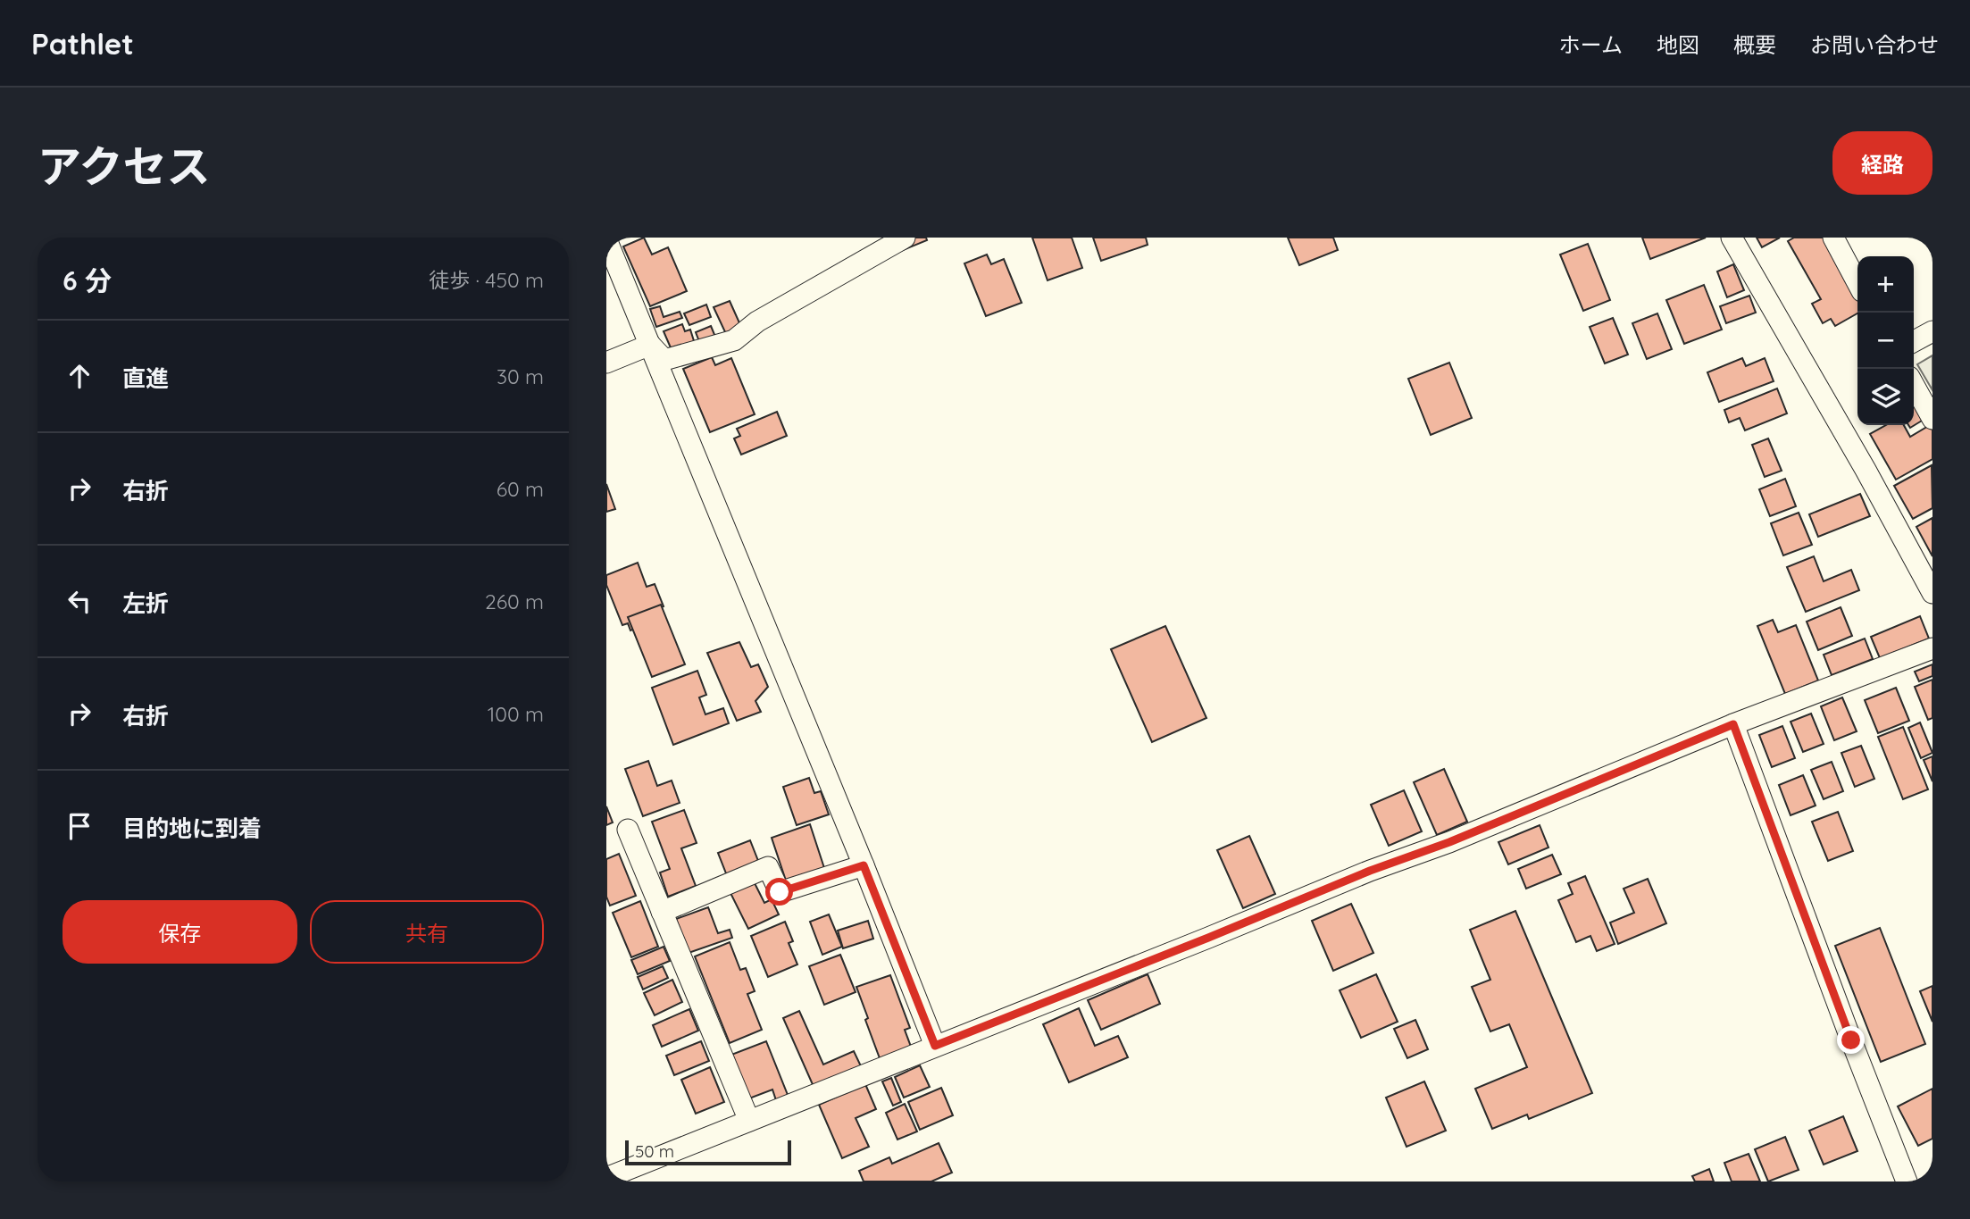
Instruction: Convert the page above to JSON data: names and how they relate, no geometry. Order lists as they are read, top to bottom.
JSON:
{
  "scale_bar": "50 m",
  "page": {
    "header": "Pathlet",
    "nav": [
      "ホーム",
      "地図",
      "概要",
      "お問い合わせ"
    ],
    "title": "アクセス",
    "buttons": [
      "経路",
      ["保存", "共有"]
    ],
    "heading": ["6 分", "徒歩 · 450 m"],
    "map_buttons": ["+", "−"],
    "list": [
      ["直進", "30 m"],
      ["右折", "60 m"],
      ["左折", "260 m"],
      ["右折", "100 m"],
      "目的地に到着"
    ],
    "scale": "50 m"
  }
}
